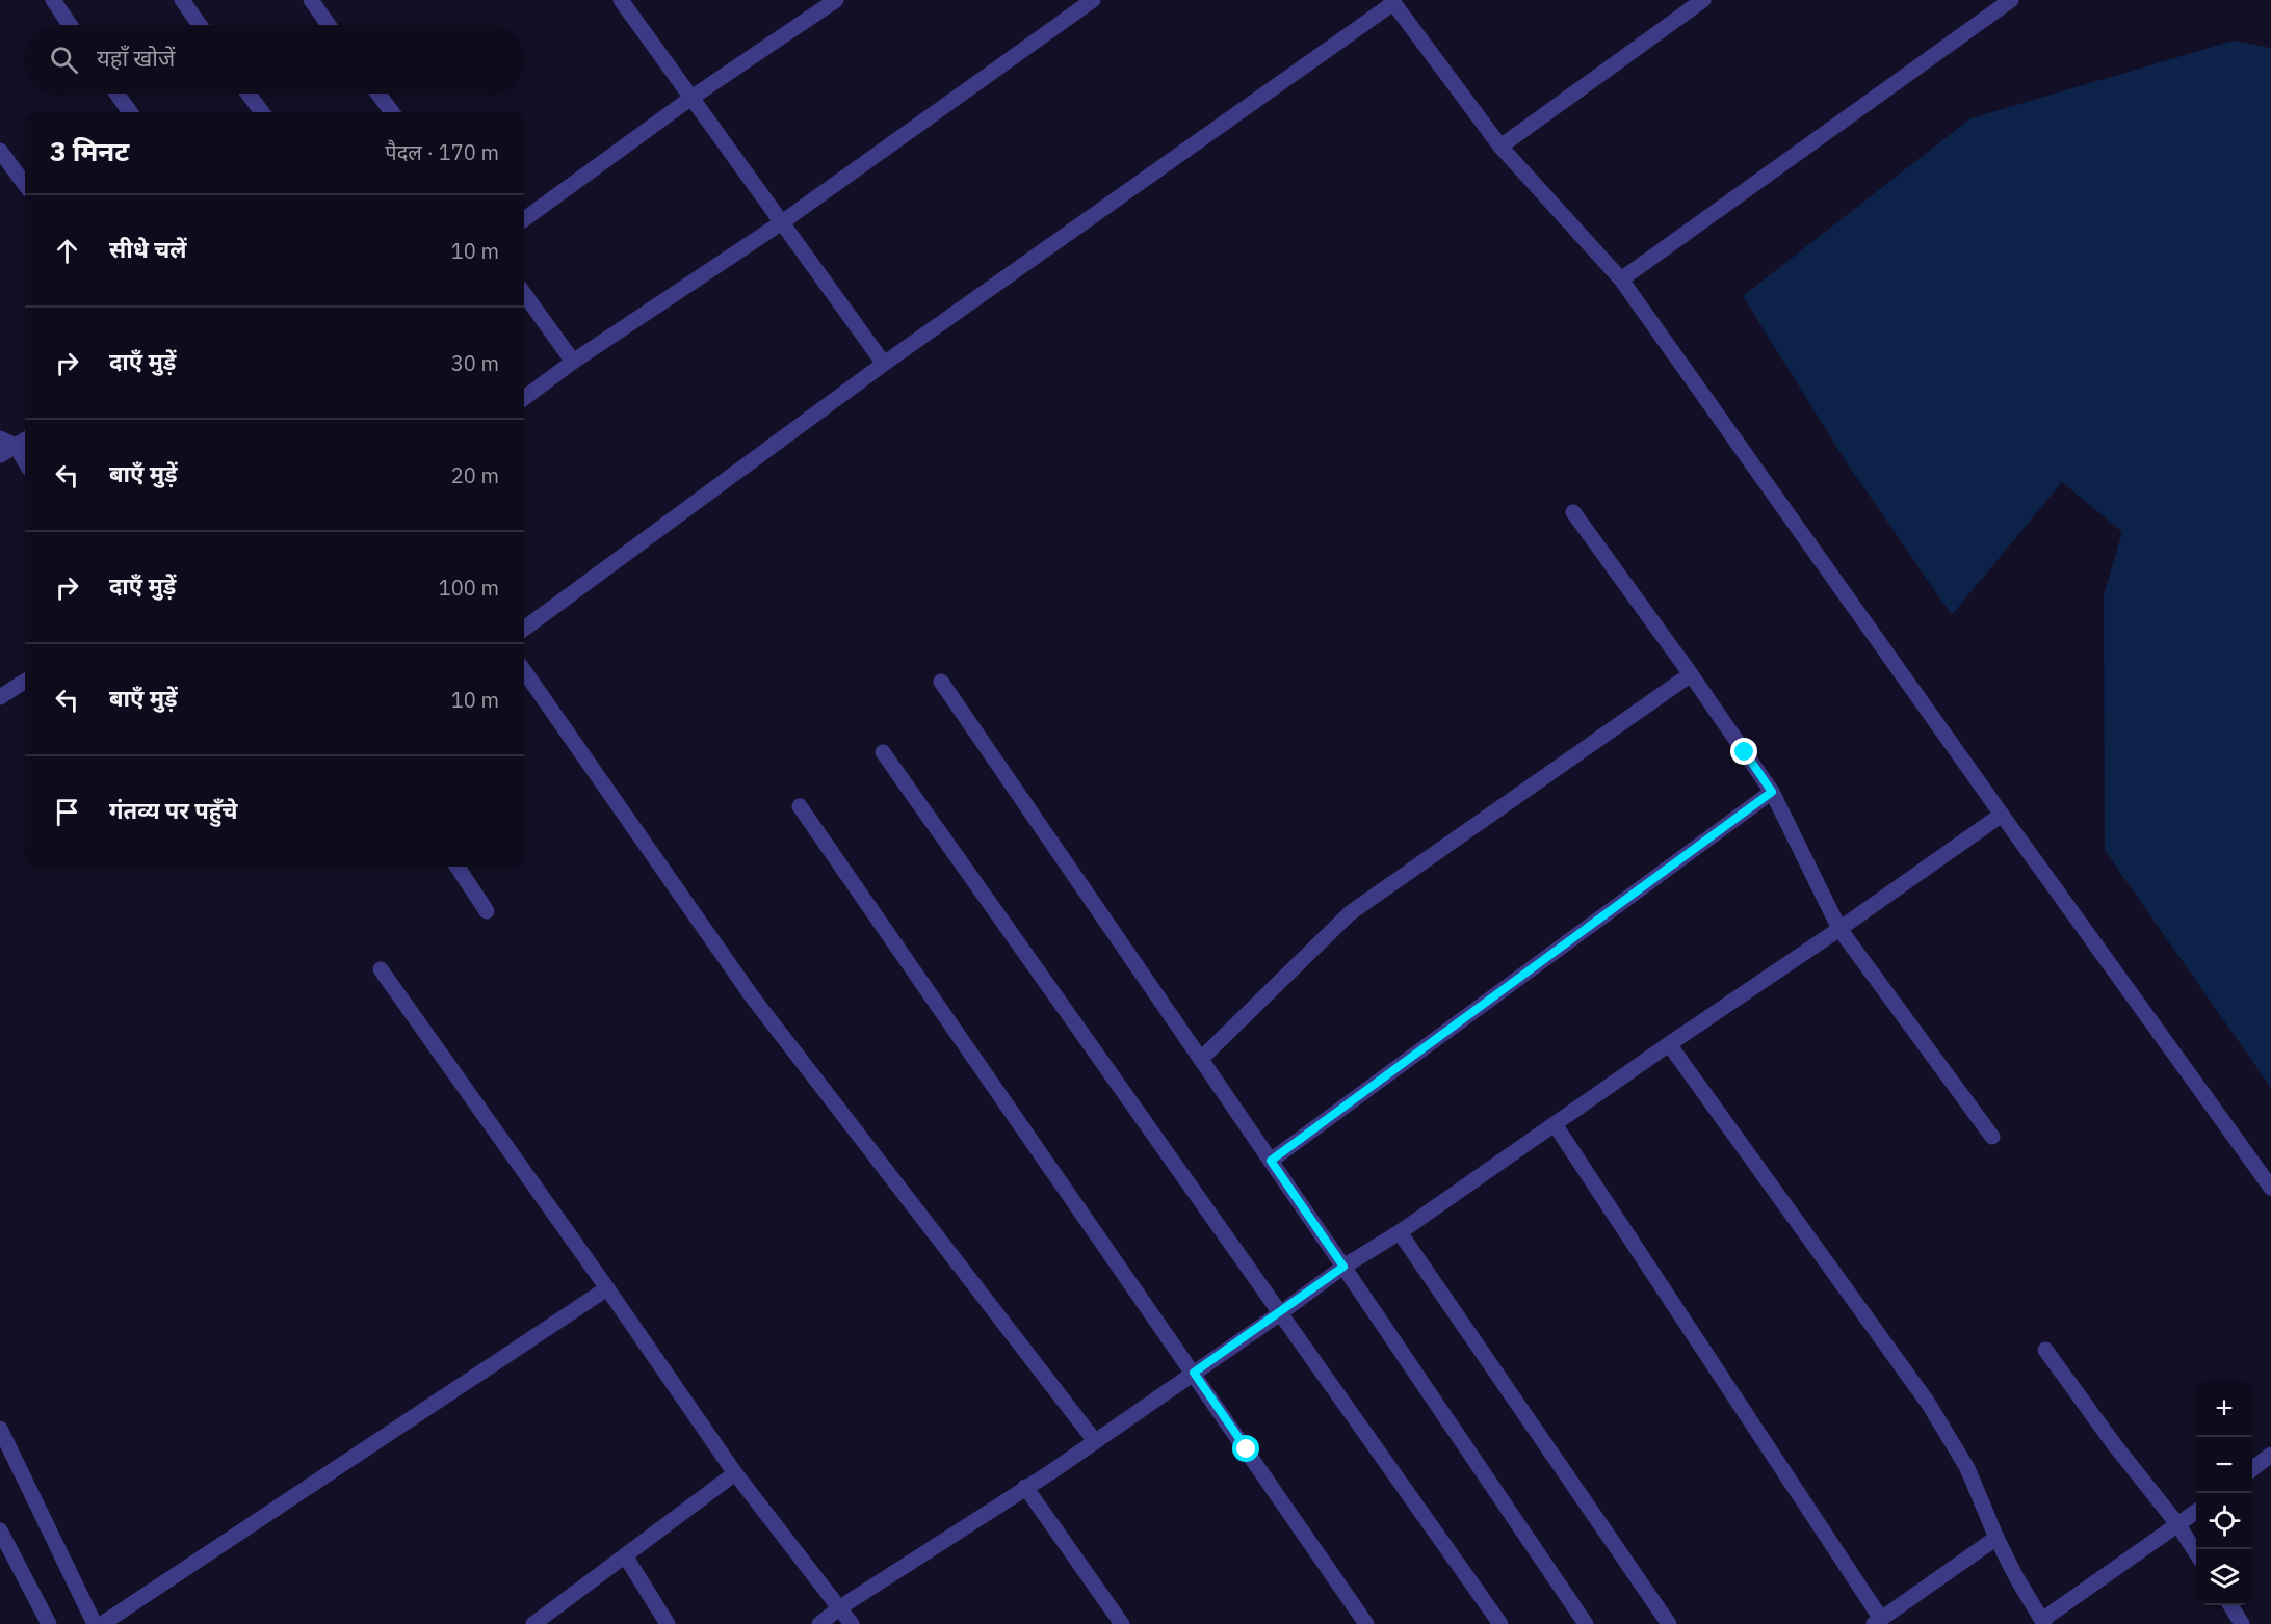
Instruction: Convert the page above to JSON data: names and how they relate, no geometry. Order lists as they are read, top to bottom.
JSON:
{
  "page": {
    "search": "यहाँ खोजें",
    "heading": ["3 मिनट", "पैदल · 170 m"],
    "list": [
      ["सीधे चलें", "10 m"],
      ["दाएँ मुड़ें", "30 m"],
      ["बाएँ मुड़ें", "20 m"],
      ["दाएँ मुड़ें", "100 m"],
      ["बाएँ मुड़ें", "10 m"],
      "गंतव्य पर पहुँचे"
    ],
    "map_buttons": ["+", "−"]
  }
}
